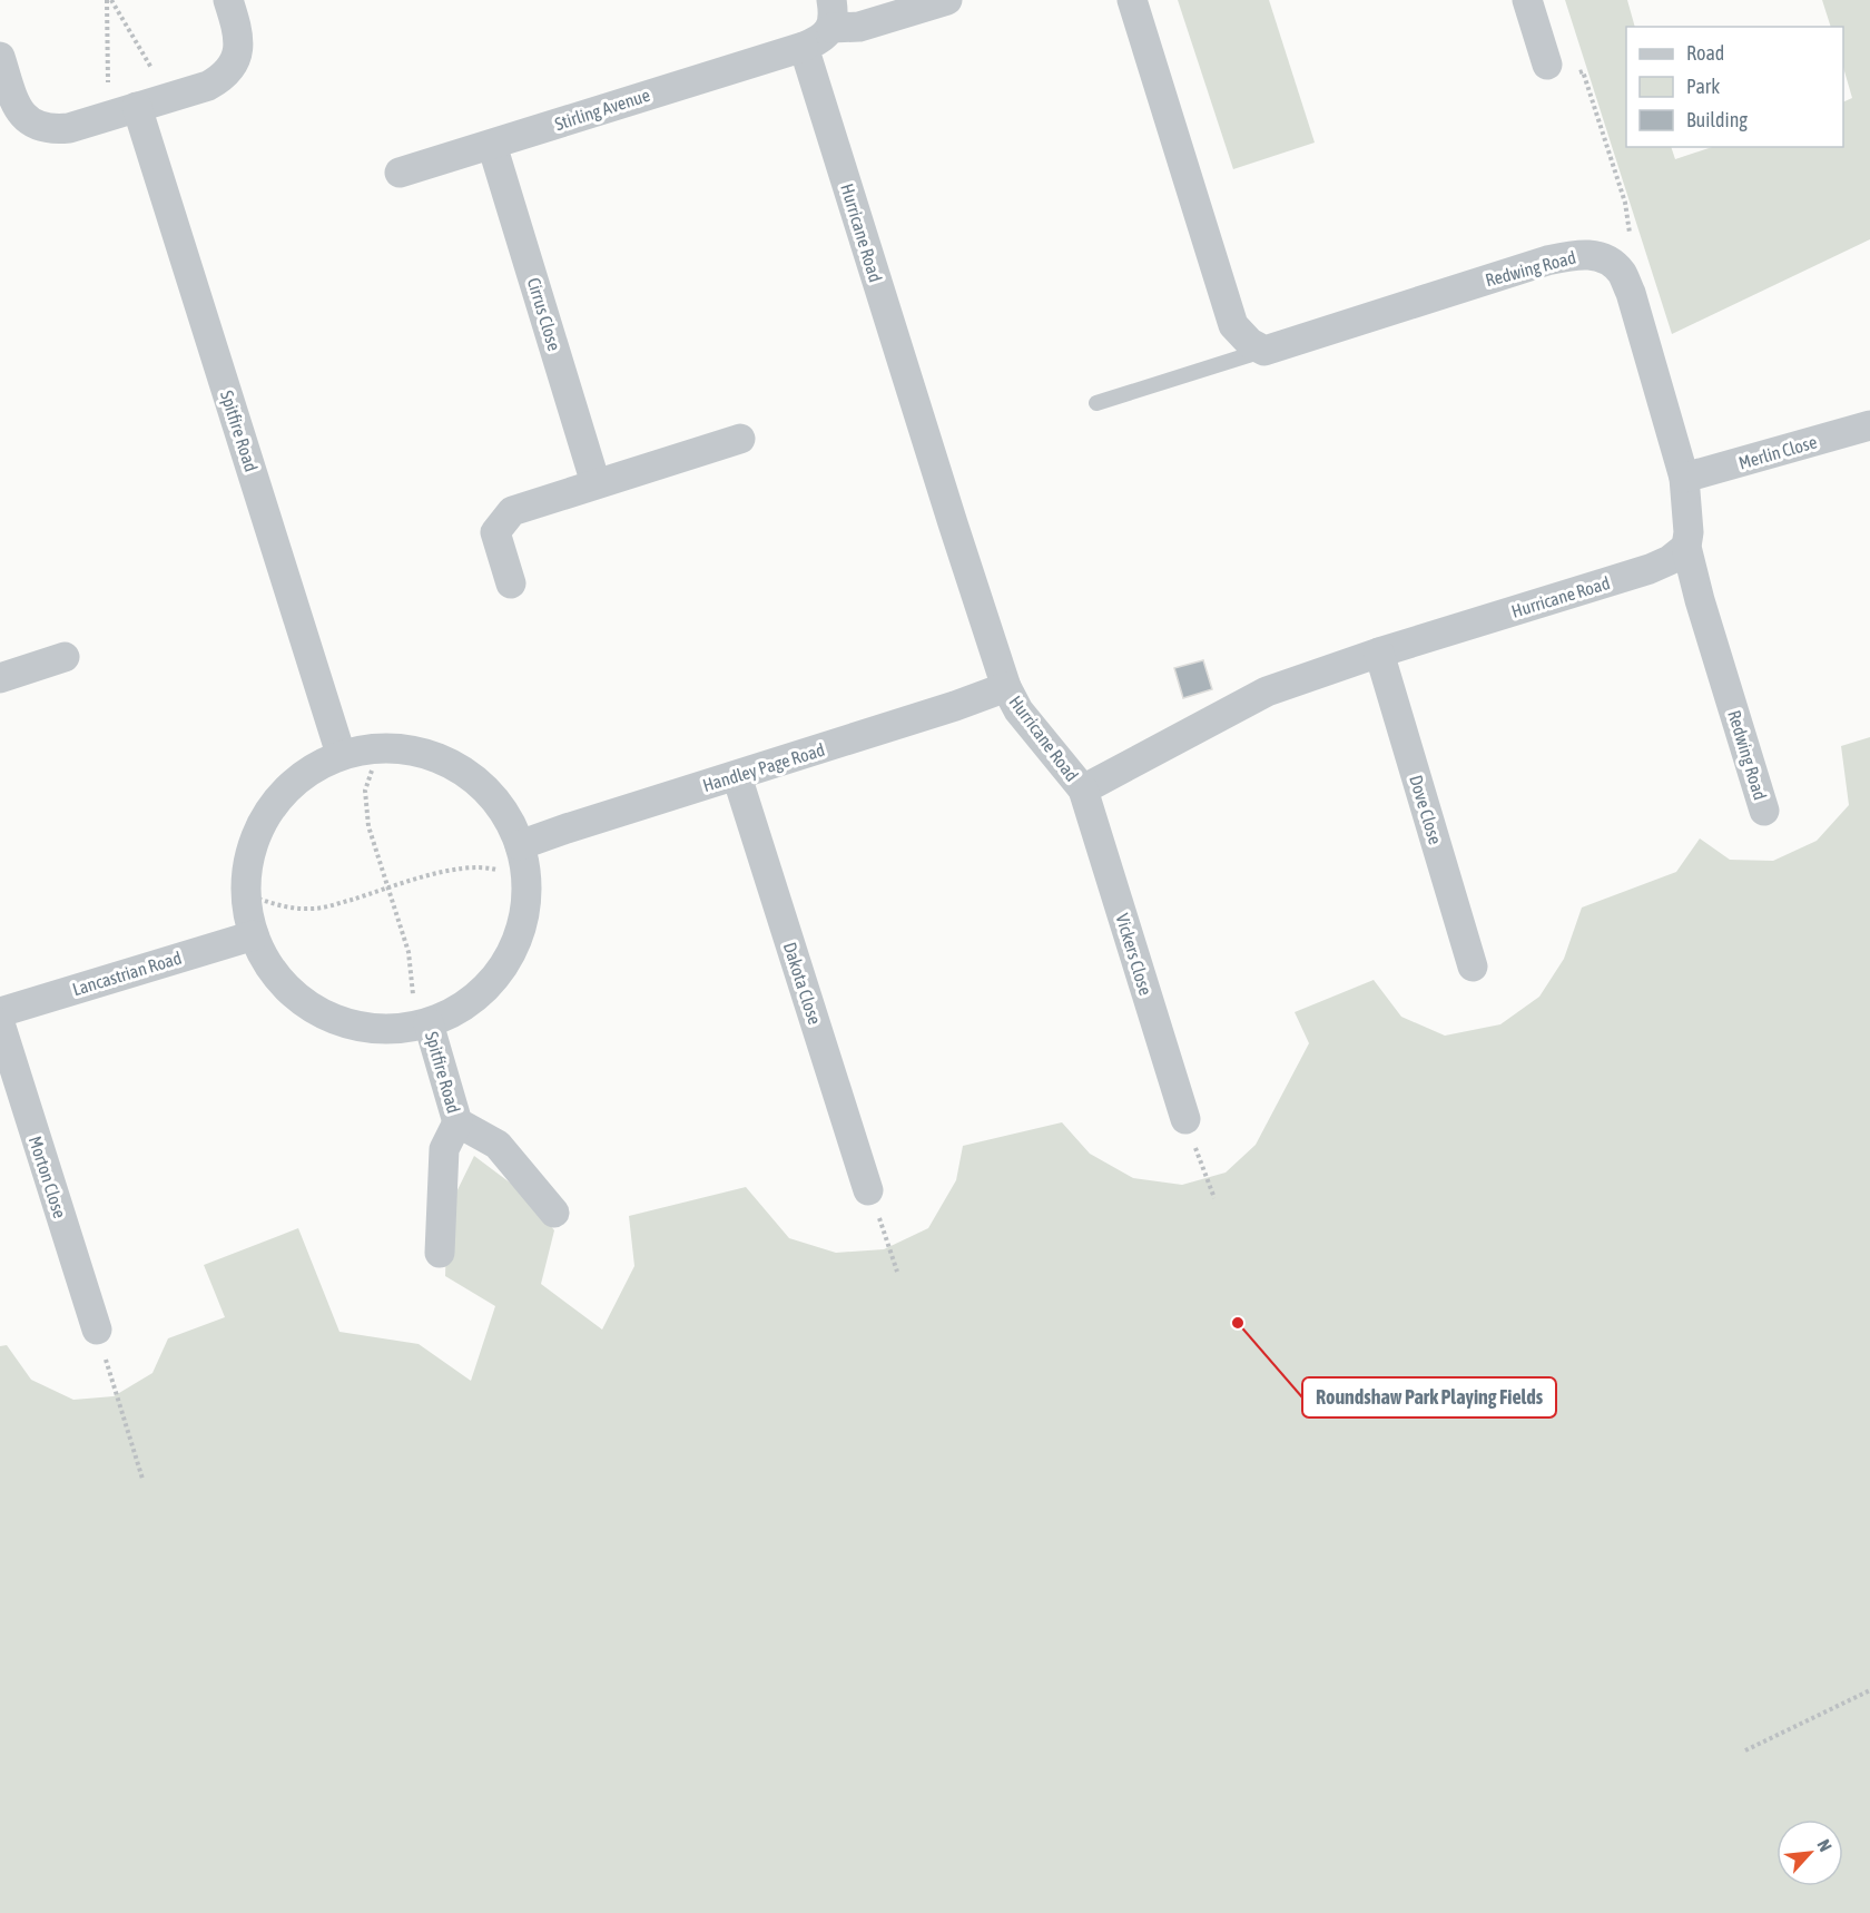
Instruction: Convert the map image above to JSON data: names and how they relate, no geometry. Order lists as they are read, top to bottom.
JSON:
{
  "streets": {
    "street": [
      "Stirling Avenue",
      "Hurricane Road",
      "Redwing Road",
      "Cirrus Close",
      "Spitfire Road",
      "Merlin Close",
      "Handley Page Road",
      "Dove Close",
      "Vickers Close",
      "Lancastrian Road",
      "Dakota Close",
      "Morton Close"
    ]
  },
  "crossings": [
    ["Stirling Avenue", "Hurricane Road"],
    ["Stirling Avenue", "Cirrus Close"],
    ["Hurricane Road", "Redwing Road"],
    ["Hurricane Road", "Handley Page Road"],
    ["Hurricane Road", "Dove Close"],
    ["Hurricane Road", "Vickers Close"],
    ["Redwing Road", "Merlin Close"],
    ["Handley Page Road", "Dakota Close"]
  ],
  "places": ["Roundshaw Park Playing Fields"],
  "legend": ["Road", "Park", "Building"],
  "north": "top right"
}
